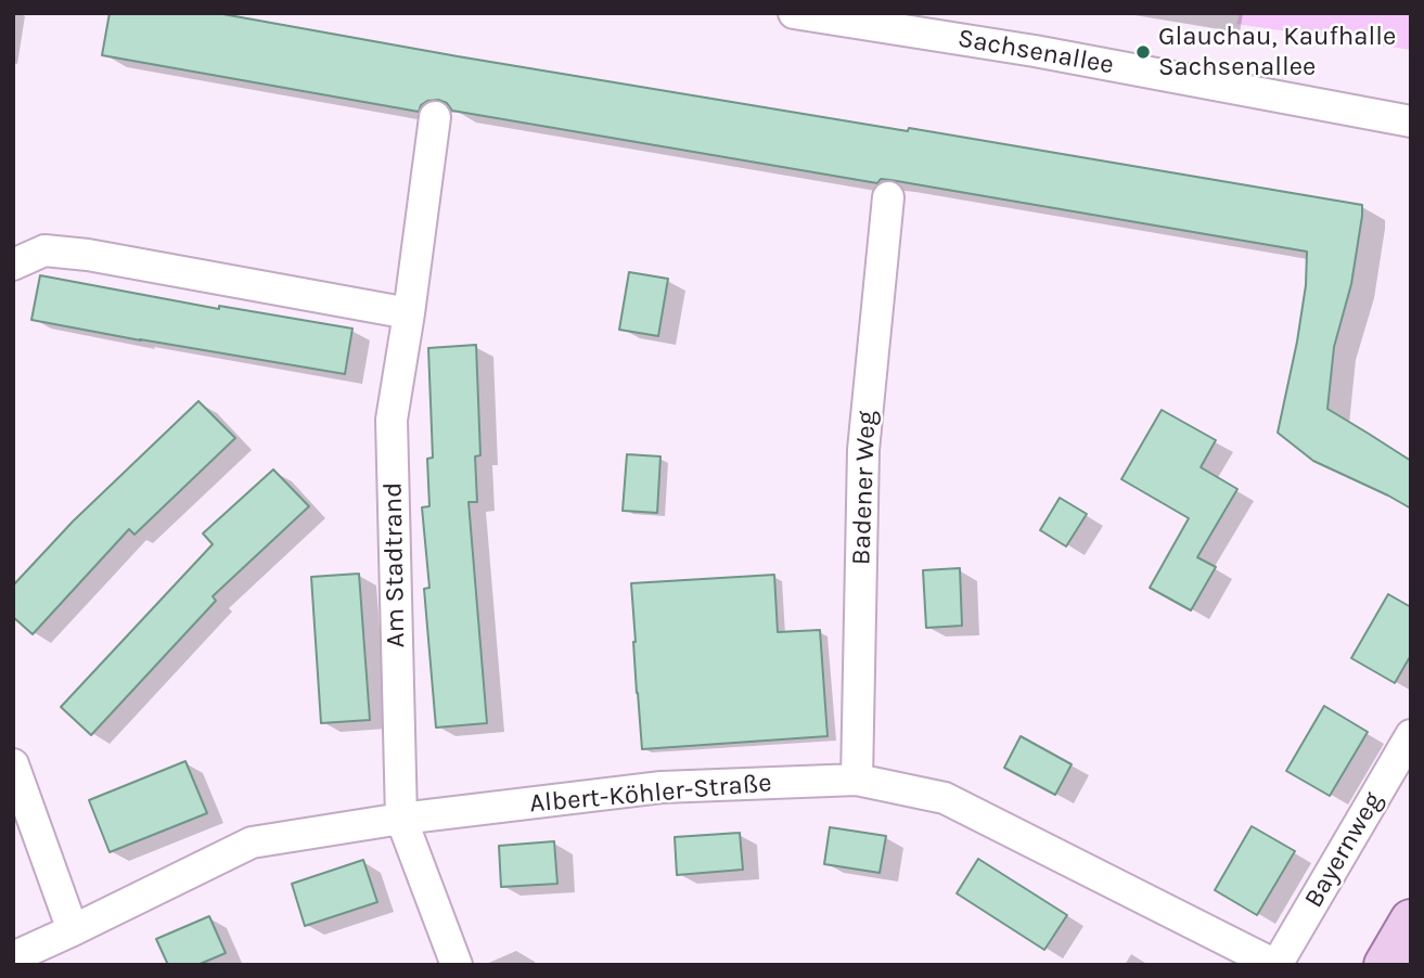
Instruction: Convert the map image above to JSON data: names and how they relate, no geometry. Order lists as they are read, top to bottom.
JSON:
{
  "streets": {
    "street": [
      "Sachsenallee",
      "Badener Weg",
      "Am Stadtrand",
      "Albert-Köhler-Straße",
      "Bayernweg"
    ]
  },
  "crossings": [
    ["Badener Weg", "Albert-Köhler-Straße"],
    ["Am Stadtrand", "Albert-Köhler-Straße"],
    ["Albert-Köhler-Straße", "Bayernweg"]
  ],
  "places": ["Glauchau, Kaufhalle Sachsenallee"]
}
